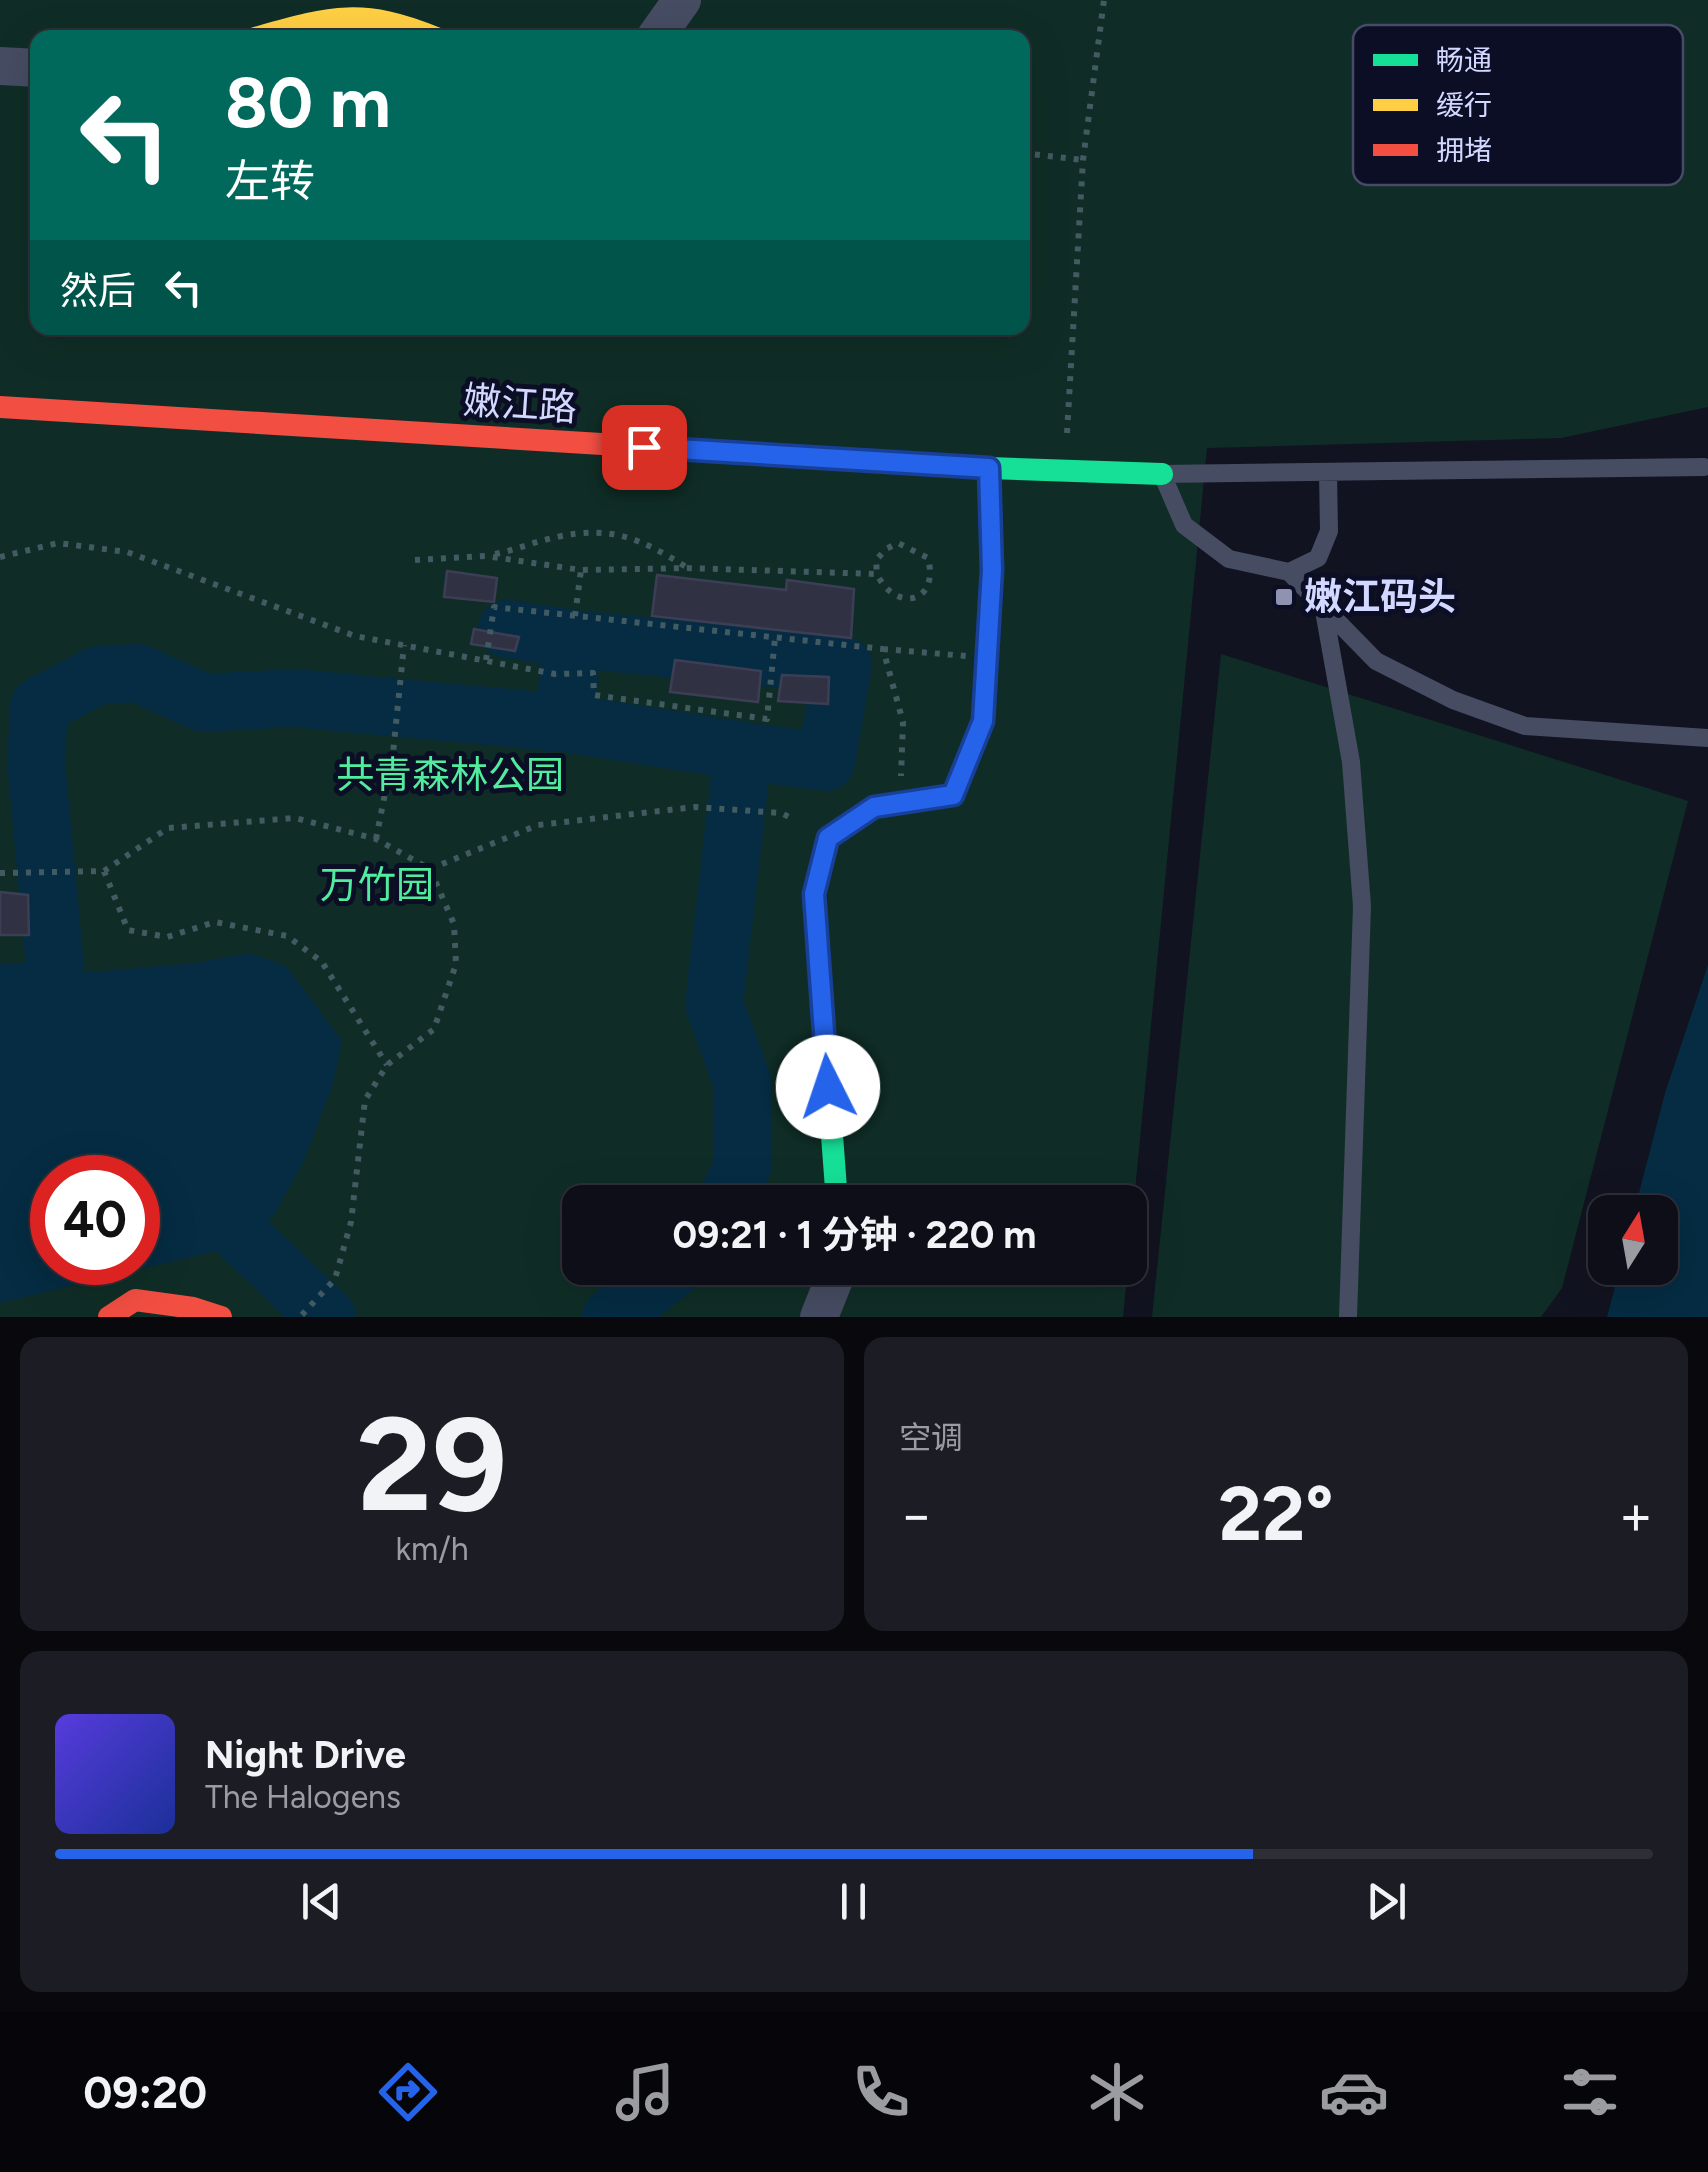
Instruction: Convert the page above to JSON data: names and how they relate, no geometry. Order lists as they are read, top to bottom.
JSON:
{
  "streets": {
    "street": ["嫩江路"]
  },
  "parks": ["共青森林公园", "万竹园"],
  "places": {
    "transit": ["嫩江码头"]
  },
  "legend": ["畅通", "缓行", "拥堵"],
  "north": "top",
  "page": {
    "turn": ["80 m", "左转"],
    "then": "然后",
    "limit": "40",
    "trip": "09:21 · 1 分钟 · 220 m",
    "tile": [
      ["29", "km/h"],
      "空调"
    ],
    "heat": ["−", "22°", "+"],
    "song": ["Night Drive", "The Halogens"],
    "tabs": "09:20"
  }
}
